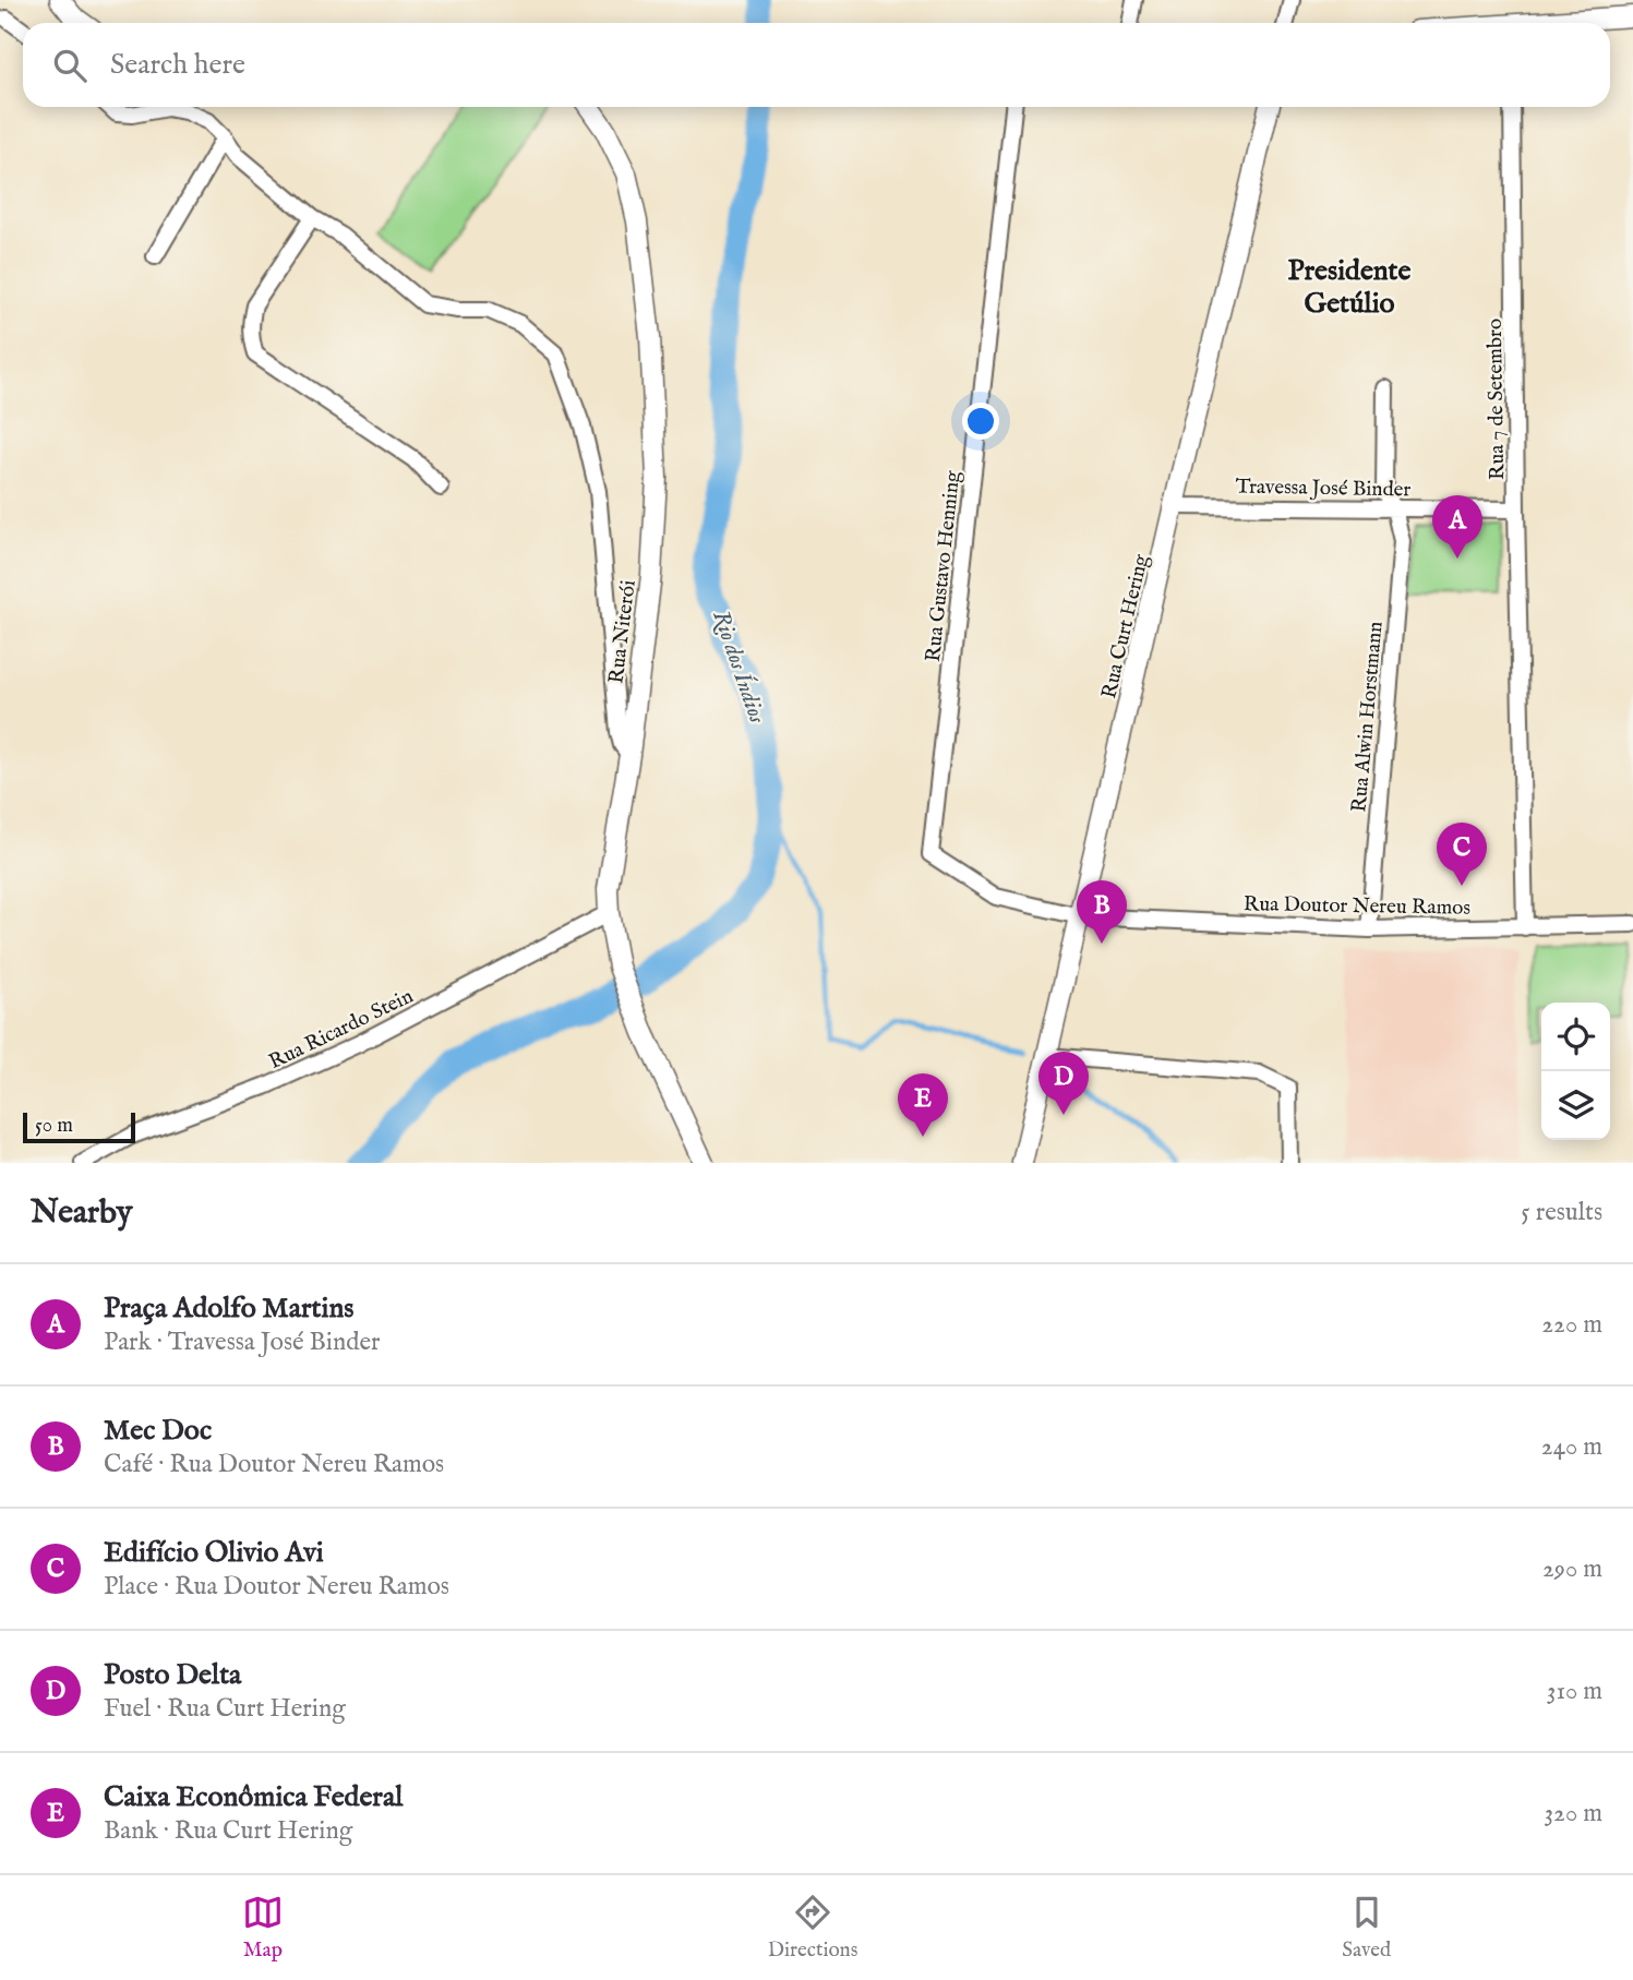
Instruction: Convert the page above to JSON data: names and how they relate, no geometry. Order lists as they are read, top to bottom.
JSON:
{
  "streets": {
    "main road": ["Rua Curt Hering", "Rua Niterói"],
    "street": [
      "Rua 7 de Setembro",
      "Travessa José Binder",
      "Rua Gustavo Henning",
      "Rua Alwin Horstmann",
      "Rua Doutor Nereu Ramos",
      "Rua Ricardo Stein"
    ]
  },
  "crossings": [
    ["Rua 7 de Setembro", "Travessa José Binder"],
    ["Rua 7 de Setembro", "Rua Doutor Nereu Ramos"],
    ["Travessa José Binder", "Rua Curt Hering"],
    ["Travessa José Binder", "Rua Alwin Horstmann"],
    ["Rua Gustavo Henning", "Rua Doutor Nereu Ramos"],
    ["Rua Curt Hering", "Rua Doutor Nereu Ramos"],
    ["Rua Niterói", "Rua Ricardo Stein"],
    ["Rua Alwin Horstmann", "Rua Doutor Nereu Ramos"]
  ],
  "districts": ["Presidente Getúlio"],
  "water": ["Rio dos Índios"],
  "scale_bar": "50 m",
  "page": {
    "search": "Search here",
    "pins": [
      "A",
      "C",
      "B",
      "D",
      "E"
    ],
    "scale": "50 m",
    "heading": ["Nearby", "5 results"],
    "list": [
      {
        "mark": "A",
        "name": "Praça Adolfo Martins",
        "note": "Park · Travessa José Binder",
        "value": "220 m"
      },
      {
        "mark": "B",
        "name": "Mec Doc",
        "note": "Café · Rua Doutor Nereu Ramos",
        "value": "240 m"
      },
      {
        "mark": "C",
        "name": "Edifício Olivio Avi",
        "note": "Place · Rua Doutor Nereu Ramos",
        "value": "290 m"
      },
      {
        "mark": "D",
        "name": "Posto Delta",
        "note": "Fuel · Rua Curt Hering",
        "value": "310 m"
      },
      {
        "mark": "E",
        "name": "Caixa Econômica Federal",
        "note": "Bank · Rua Curt Hering",
        "value": "320 m"
      }
    ],
    "nav": ["Map", "Directions", "Saved"]
  }
}
